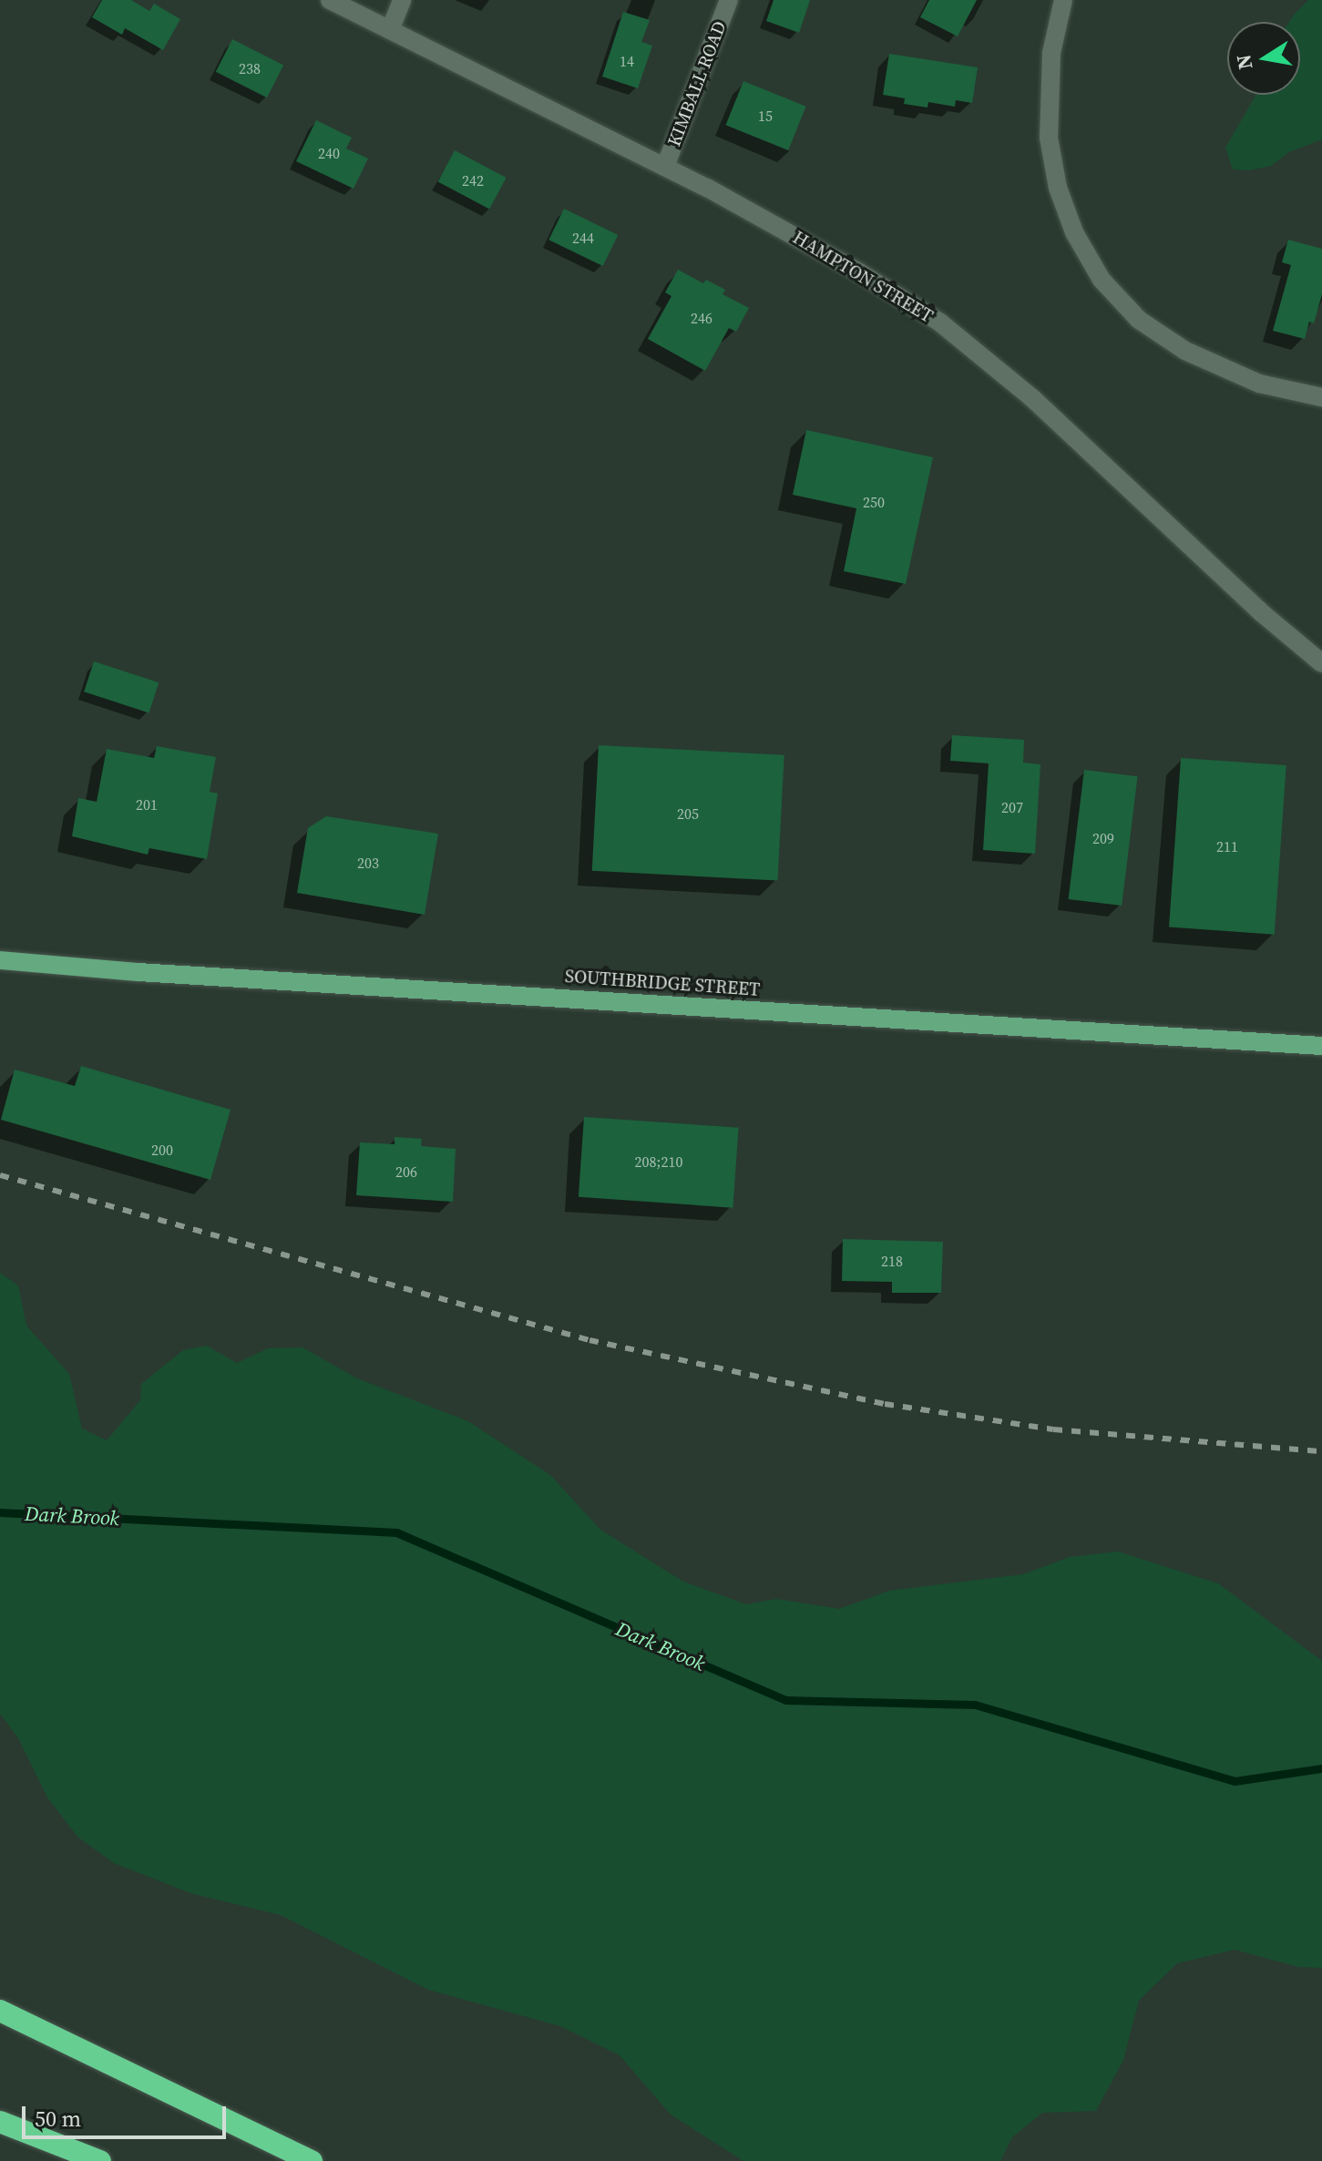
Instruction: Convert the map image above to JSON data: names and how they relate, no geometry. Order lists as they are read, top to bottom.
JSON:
{
  "streets": {
    "main road": ["SOUTHBRIDGE STREET"],
    "street": ["KIMBALL ROAD", "HAMPTON STREET"]
  },
  "crossings": [
    ["KIMBALL ROAD", "HAMPTON STREET"]
  ],
  "water": ["Dark Brook"],
  "house_numbers": [
    "14",
    "238",
    "15",
    "240",
    "242",
    "244",
    "246",
    "250",
    "201",
    "207",
    "205",
    "209",
    "211",
    "203",
    "200",
    "208;210",
    "206",
    "218"
  ],
  "scale_bar": "50 m",
  "north": "left"
}
